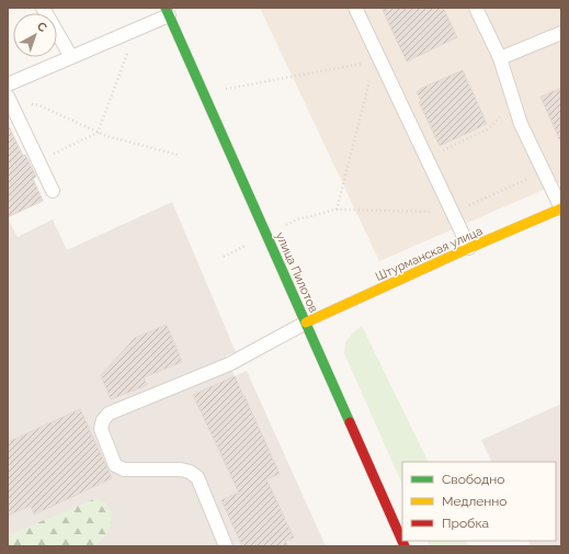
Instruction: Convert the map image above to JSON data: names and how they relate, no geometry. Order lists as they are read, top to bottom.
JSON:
{
  "streets": {
    "street": ["Штурманская улица", "улица Пилотов"]
  },
  "crossings": [
    ["Штурманская улица", "улица Пилотов"]
  ],
  "legend": ["Свободно", "Медленно", "Пробка"],
  "north": "top right"
}
